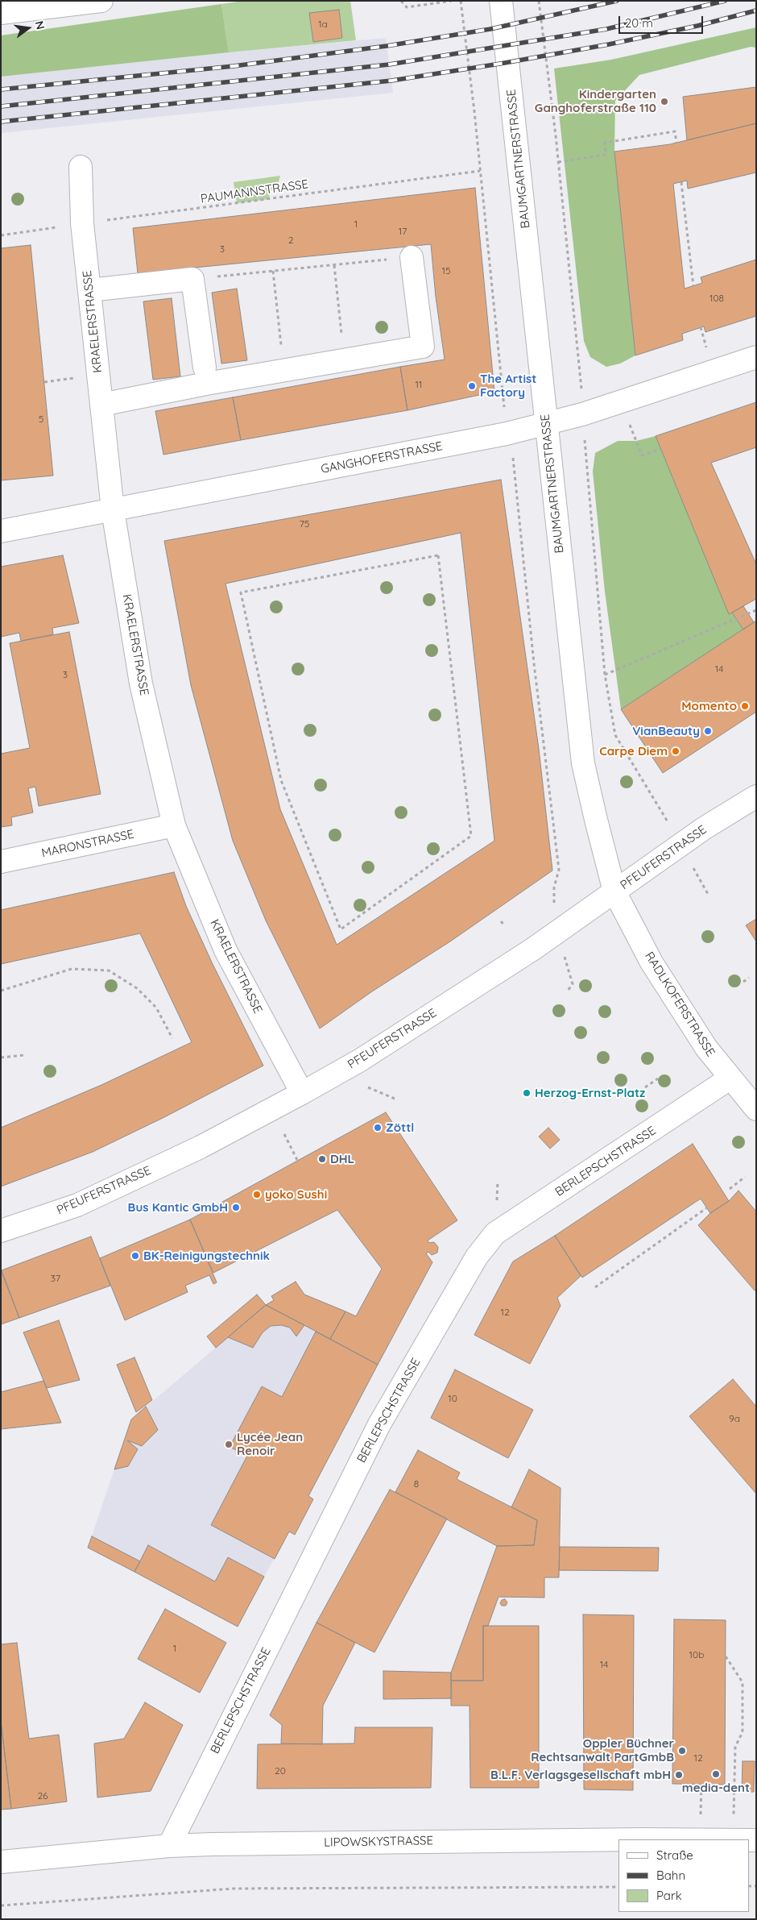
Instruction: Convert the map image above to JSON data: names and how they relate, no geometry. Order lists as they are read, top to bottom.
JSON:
{
  "streets": {
    "street": [
      "BAUMGARTNERSTRASSE",
      "KRAELERSTRASSE",
      "GANGHOFERSTRASSE",
      "MARONSTRASSE",
      "PFEUFERSTRASSE",
      "RADLKOFERSTRASSE",
      "BERLEPSCHSTRASSE",
      "LIPOWSKYSTRASSE"
    ],
    "path": ["PAUMANNSTRASSE"]
  },
  "crossings": [
    ["BAUMGARTNERSTRASSE", "GANGHOFERSTRASSE"],
    ["BAUMGARTNERSTRASSE", "PFEUFERSTRASSE"],
    ["BAUMGARTNERSTRASSE", "RADLKOFERSTRASSE"],
    ["PAUMANNSTRASSE", "KRAELERSTRASSE"],
    ["KRAELERSTRASSE", "GANGHOFERSTRASSE"],
    ["KRAELERSTRASSE", "MARONSTRASSE"],
    ["KRAELERSTRASSE", "PFEUFERSTRASSE"],
    ["PFEUFERSTRASSE", "RADLKOFERSTRASSE"],
    ["RADLKOFERSTRASSE", "BERLEPSCHSTRASSE"],
    ["BERLEPSCHSTRASSE", "LIPOWSKYSTRASSE"]
  ],
  "places": [
    "Kindergarten Ganghoferstraße 110",
    "The Artist Factory",
    "Momento",
    "VianBeauty",
    "Carpe Diem",
    "Herzog-Ernst-Platz",
    "Zöttl",
    "DHL",
    "yoko Sushi",
    "Bus Kantic GmbH",
    "BK-Reinigungstechnik",
    "Lycée Jean Renoir",
    "Oppler Büchner Rechtsanwalt PartGmbB",
    "media-dent",
    "B.L.F. Verlagsgesellschaft mbH"
  ],
  "house_numbers": [
    "1a",
    "1",
    "17",
    "2",
    "3",
    "15",
    "108",
    "11",
    "5",
    "75",
    "14",
    "3",
    "37",
    "12",
    "10",
    "9a",
    "8",
    "1",
    "10b",
    "14",
    "12",
    "20",
    "26"
  ],
  "legend": ["Straße", "Bahn", "Park"],
  "scale_bar": "20 m",
  "north": "right"
}
